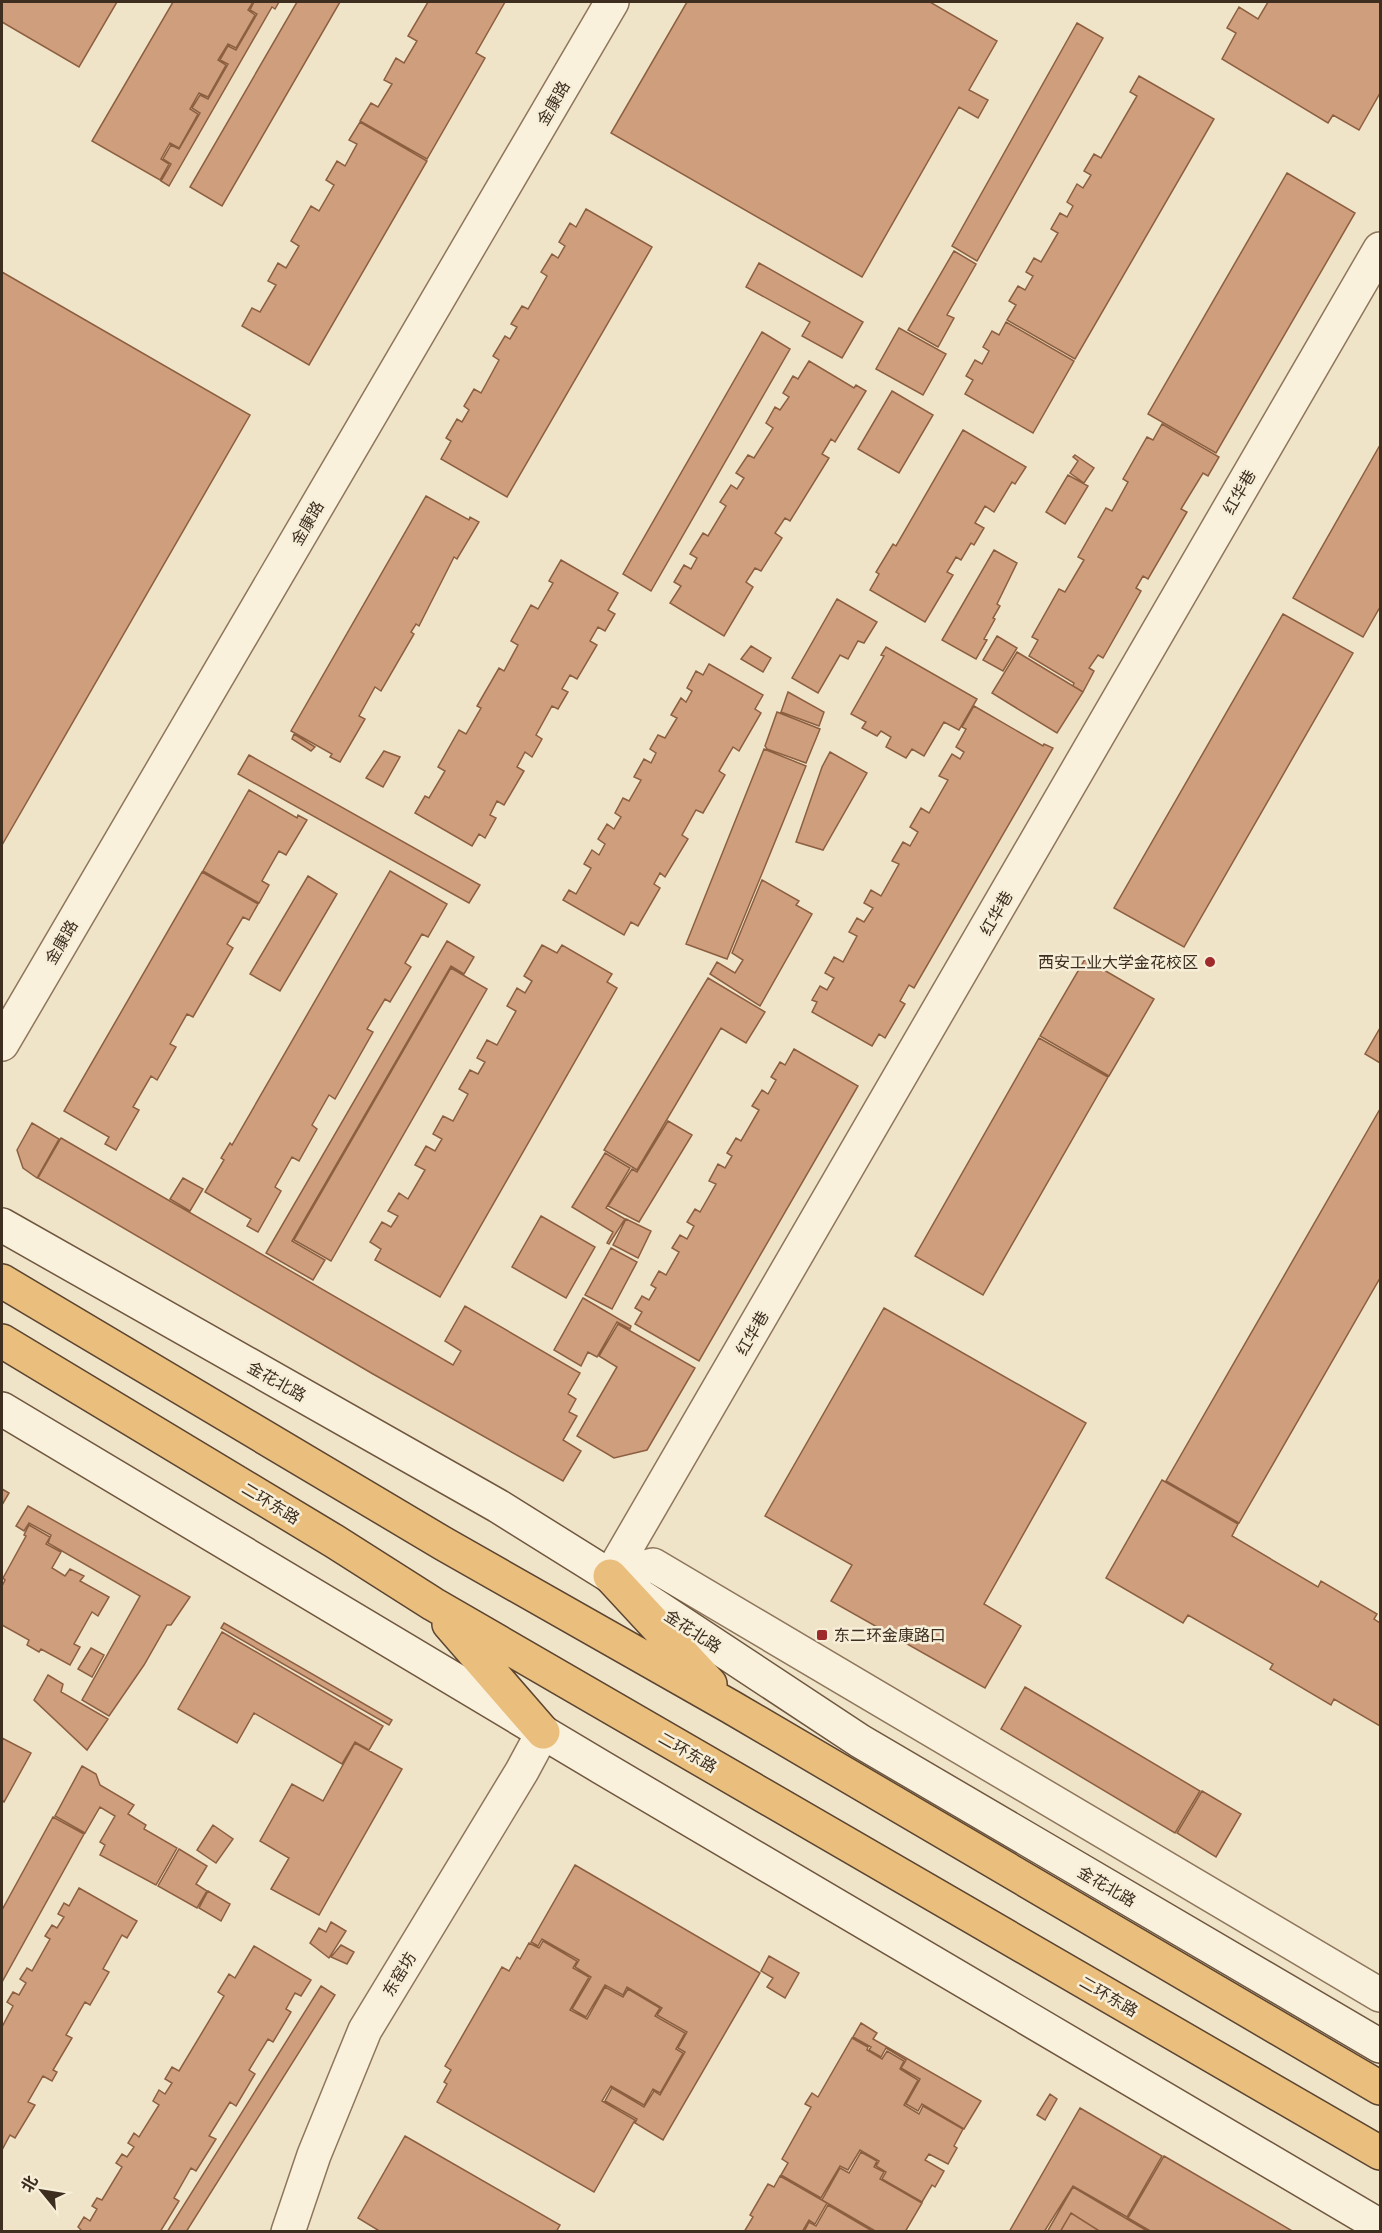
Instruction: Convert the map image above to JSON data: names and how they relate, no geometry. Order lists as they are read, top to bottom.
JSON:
{
  "streets": {
    "highway": ["二环东路"],
    "street": [
      "金康路",
      "红华巷",
      "金花北路",
      "东窑坊"
    ]
  },
  "crossings": [
    ["红华巷", "金花北路"]
  ],
  "places": {
    "other": ["西安工业大学金花校区"],
    "transit": ["东二环金康路口"]
  },
  "north": "top left"
}
